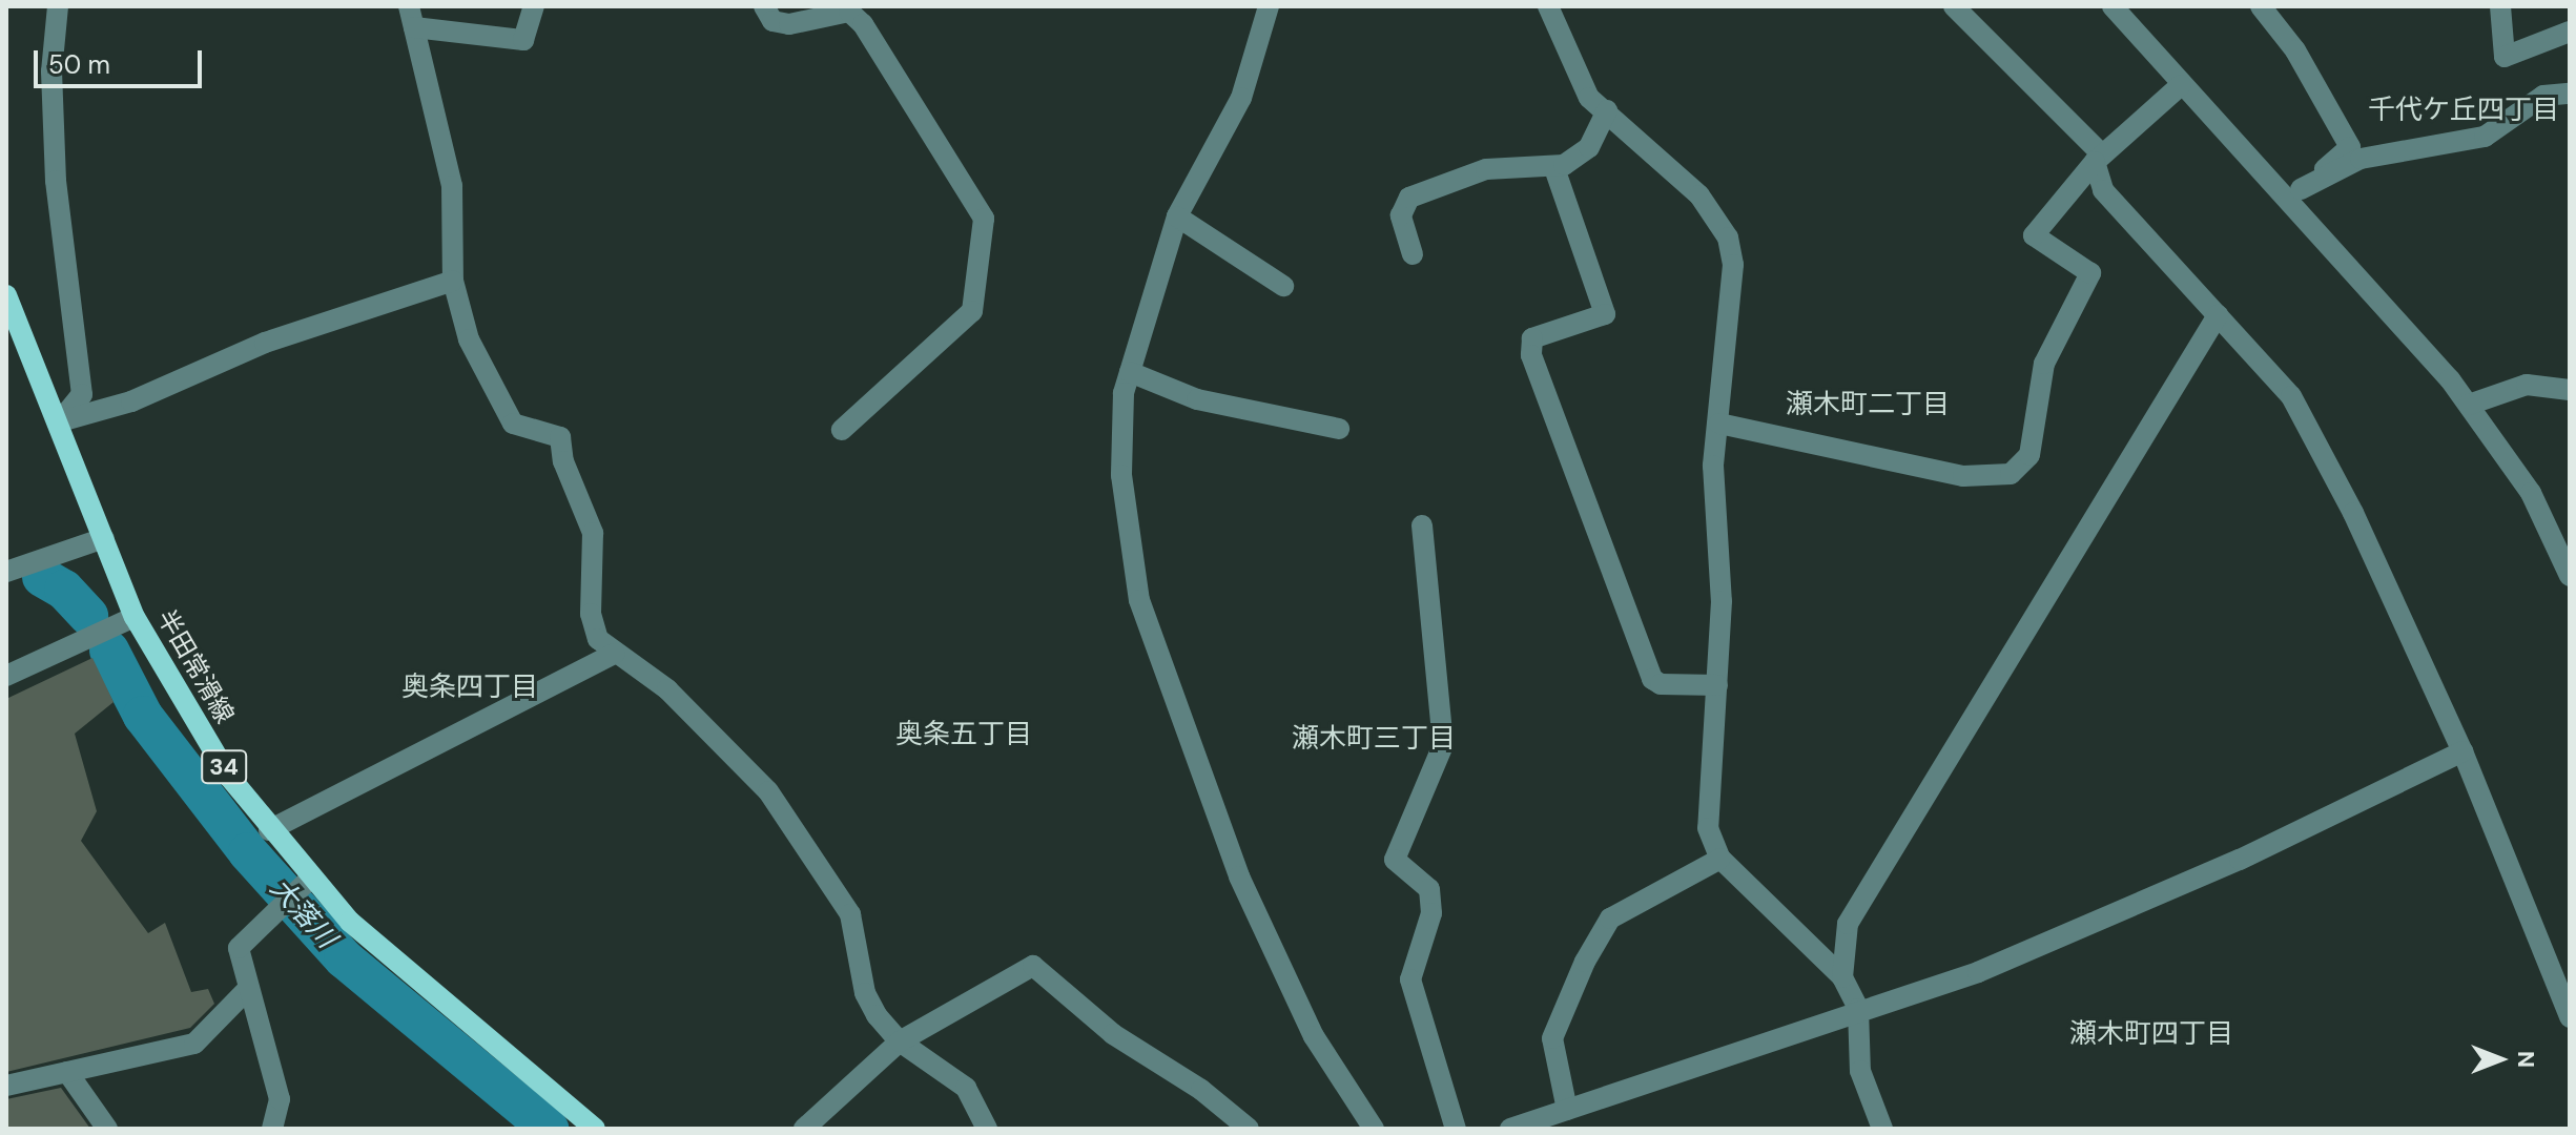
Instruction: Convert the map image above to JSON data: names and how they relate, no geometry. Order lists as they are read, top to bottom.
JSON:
{
  "streets": {
    "main road": ["半田常滑線", "34"]
  },
  "districts": [
    "千代ケ丘四丁目",
    "瀬木町二丁目",
    "奥条四丁目",
    "奥条五丁目",
    "瀬木町三丁目",
    "瀬木町四丁目"
  ],
  "water": ["大落川"],
  "scale_bar": "50 m",
  "north": "right"
}
